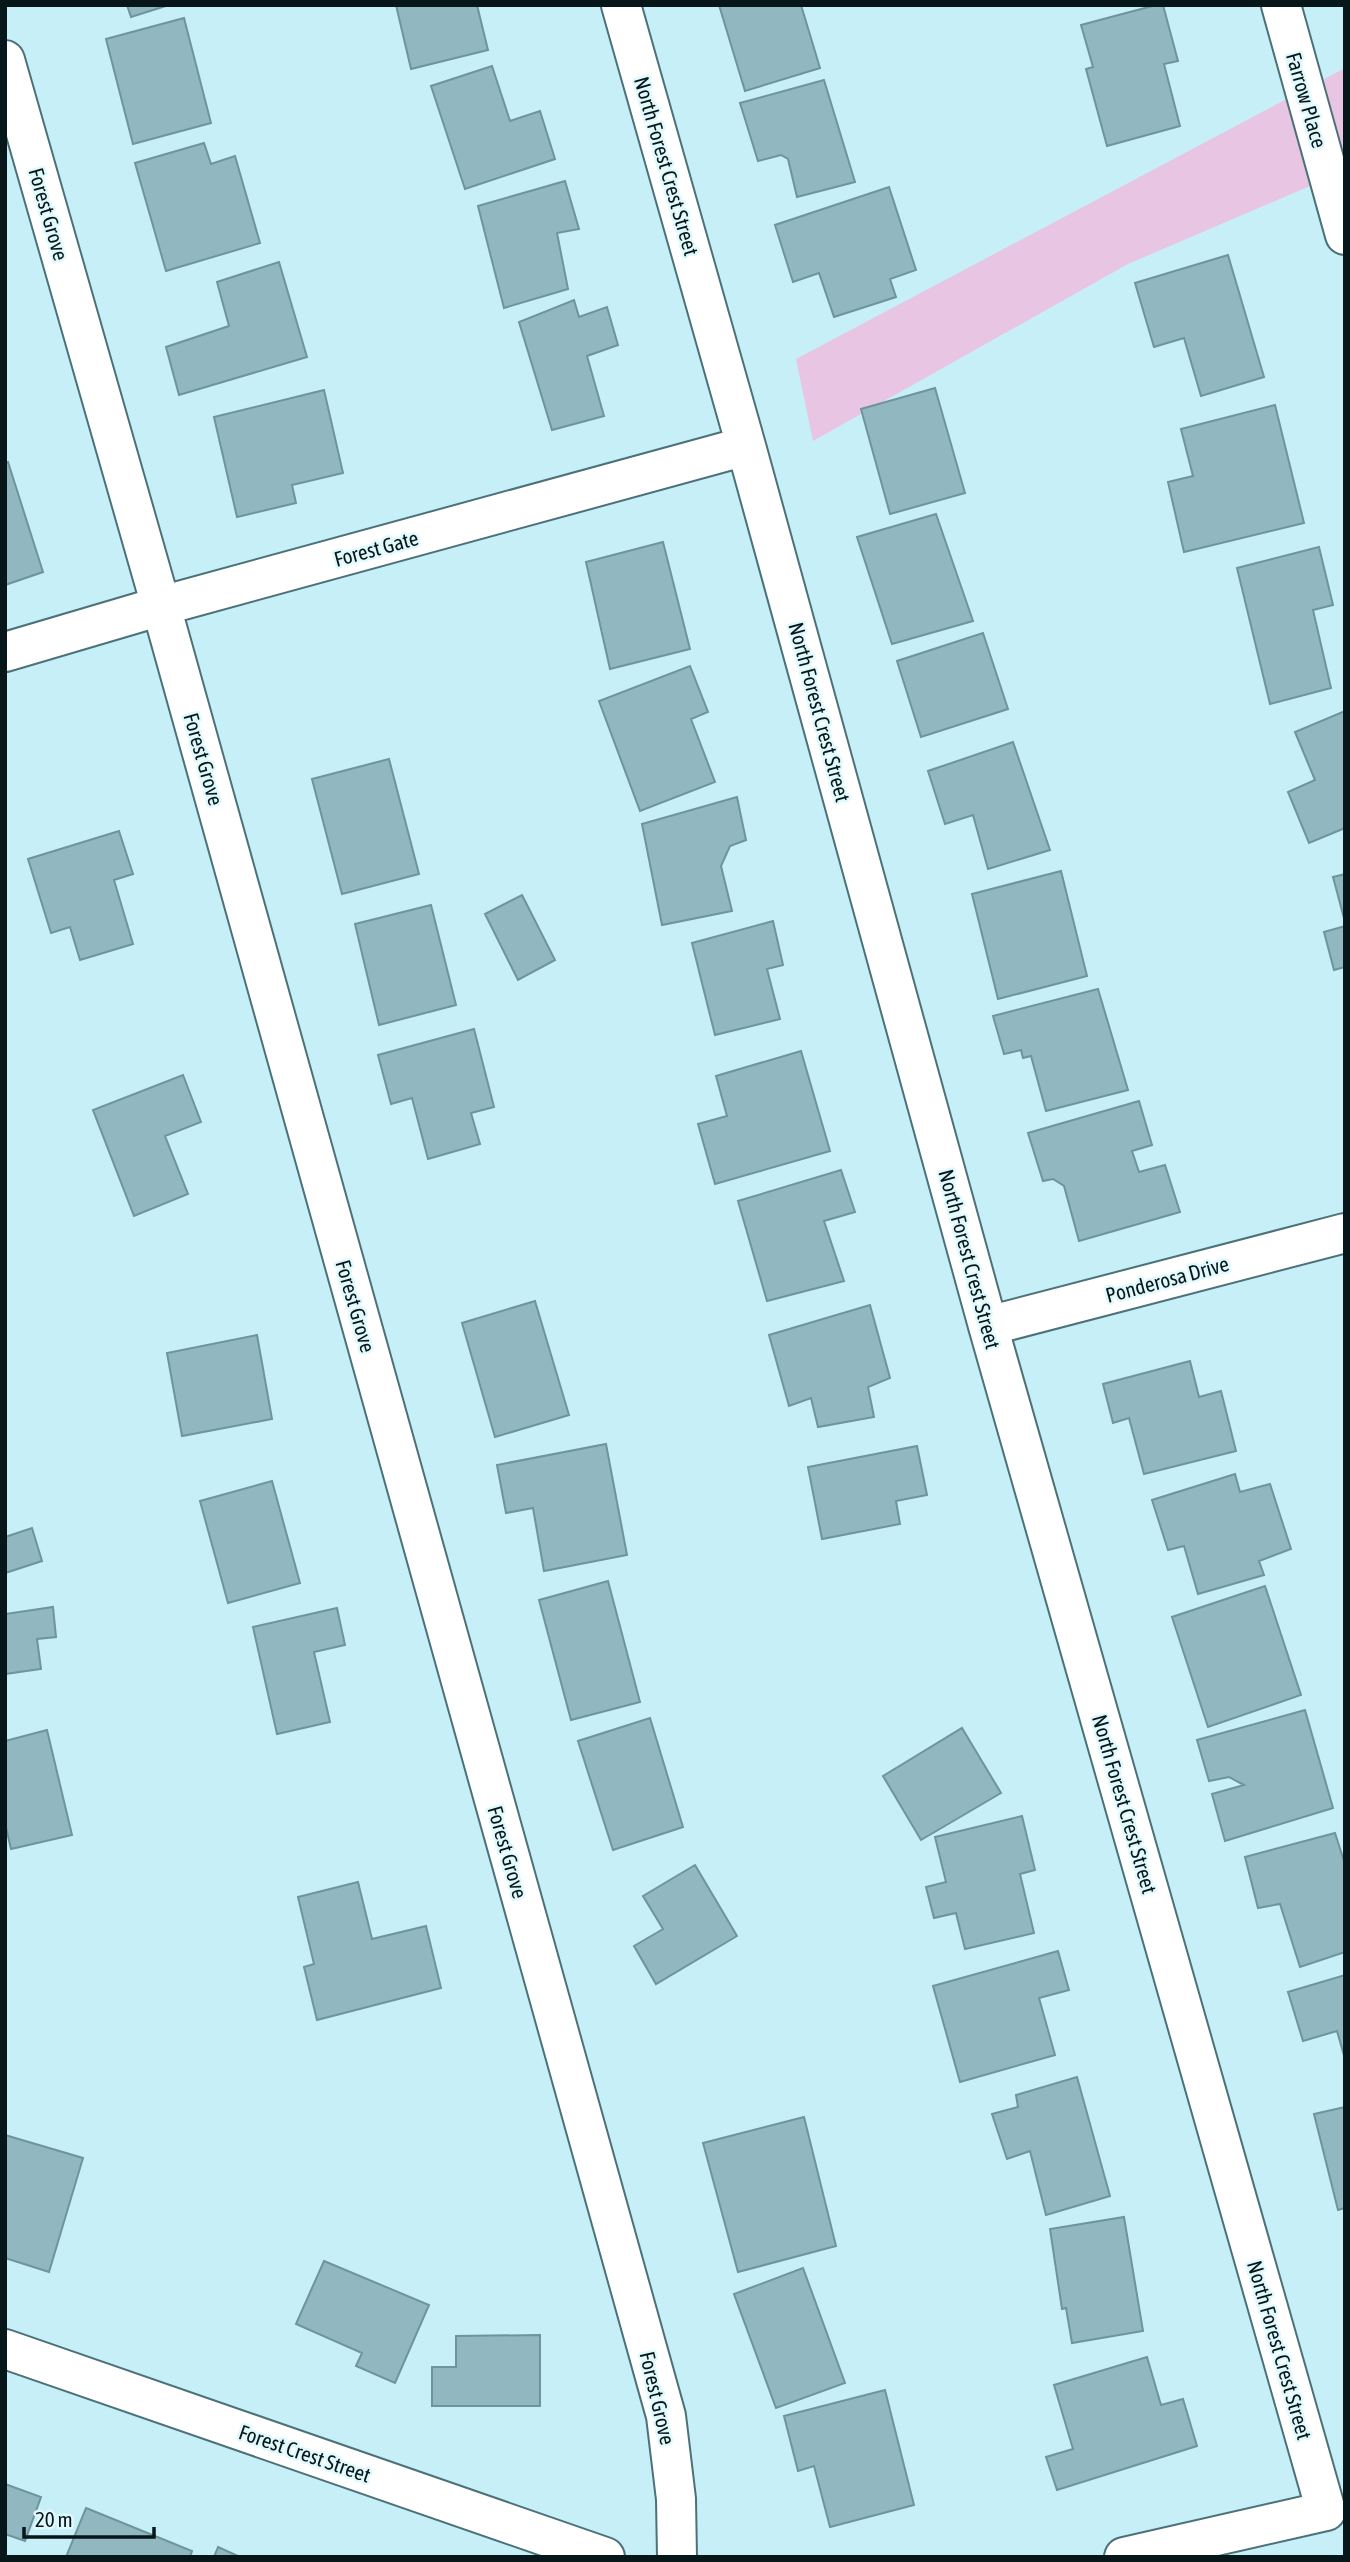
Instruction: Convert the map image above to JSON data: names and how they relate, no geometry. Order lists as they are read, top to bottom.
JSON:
{
  "streets": {
    "street": [
      "Farrow Place",
      "North Forest Crest Street",
      "Forest Grove",
      "Forest Gate",
      "Ponderosa Drive",
      "Forest Crest Street"
    ]
  },
  "crossings": [
    ["North Forest Crest Street", "Forest Gate"],
    ["North Forest Crest Street", "Ponderosa Drive"],
    ["Forest Grove", "Forest Gate"]
  ],
  "scale_bar": "20 m"
}
